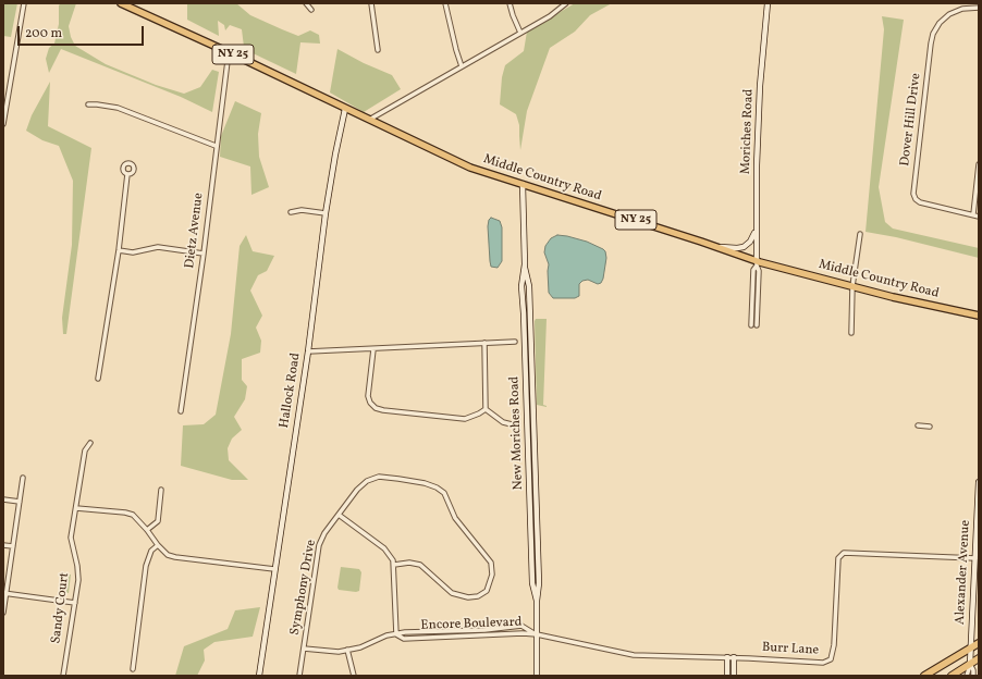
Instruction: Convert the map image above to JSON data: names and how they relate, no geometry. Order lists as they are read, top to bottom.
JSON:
{
  "streets": {
    "main road": ["NY 25", "Middle Country Road"],
    "street": [
      "Dover Hill Drive",
      "Moriches Road",
      "Dietz Avenue",
      "Hallock Road",
      "New Moriches Road",
      "Alexander Avenue",
      "Symphony Drive",
      "Sandy Court",
      "Encore Boulevard",
      "Burr Lane"
    ]
  },
  "crossings": [
    ["Moriches Road", "Middle Country Road"],
    ["Middle Country Road", "Dietz Avenue"],
    ["Middle Country Road", "Hallock Road"],
    ["Middle Country Road", "New Moriches Road"],
    ["New Moriches Road", "Encore Boulevard"],
    ["New Moriches Road", "Burr Lane"],
    ["Alexander Avenue", "Burr Lane"],
    ["Symphony Drive", "Encore Boulevard"],
    ["Encore Boulevard", "Burr Lane"]
  ],
  "scale_bar": "200 m"
}
